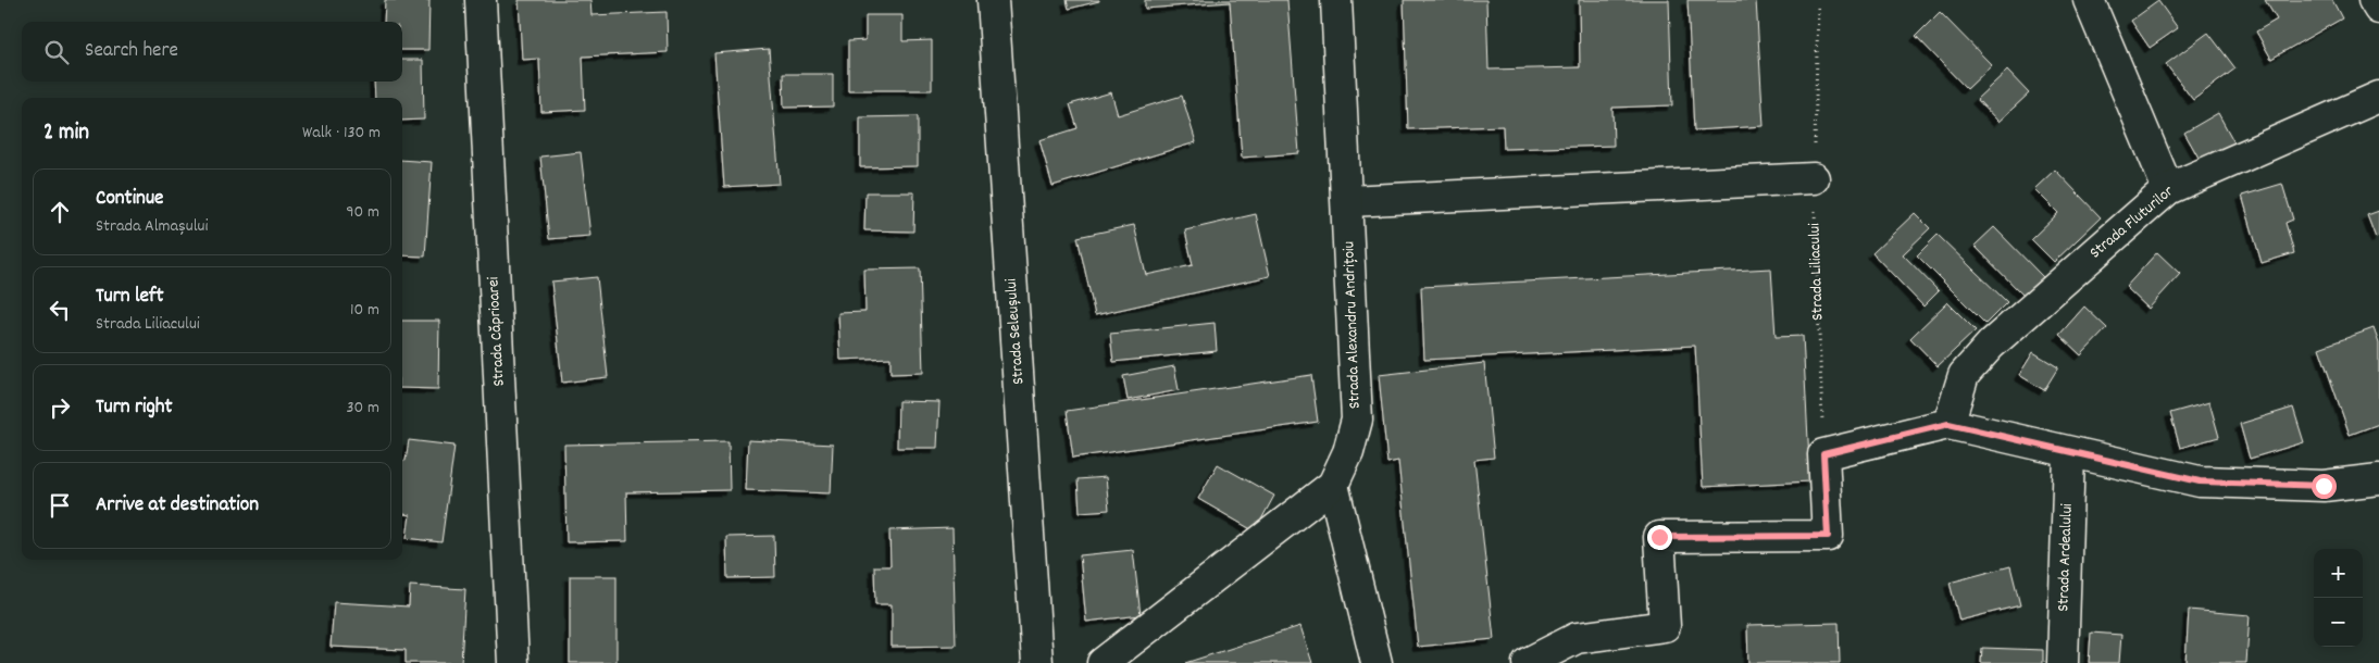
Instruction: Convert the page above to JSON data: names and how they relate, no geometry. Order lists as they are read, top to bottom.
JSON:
{
  "streets": {
    "street": [
      "Strada Fluturilor",
      "Strada Alexandru Andrițoiu",
      "Strada Căprioarei",
      "Strada Seleușului",
      "Strada Ardealului"
    ],
    "path": ["Strada Liliacului"]
  },
  "page": {
    "search": "Search here",
    "heading": ["2 min", "Walk · 130 m"],
    "list": [
      ["Continue", "Strada Almașului", "90 m"],
      ["Turn left", "Strada Liliacului", "10 m"],
      ["Turn right", "30 m"],
      "Arrive at destination"
    ],
    "map_buttons": ["+", "−"]
  }
}
